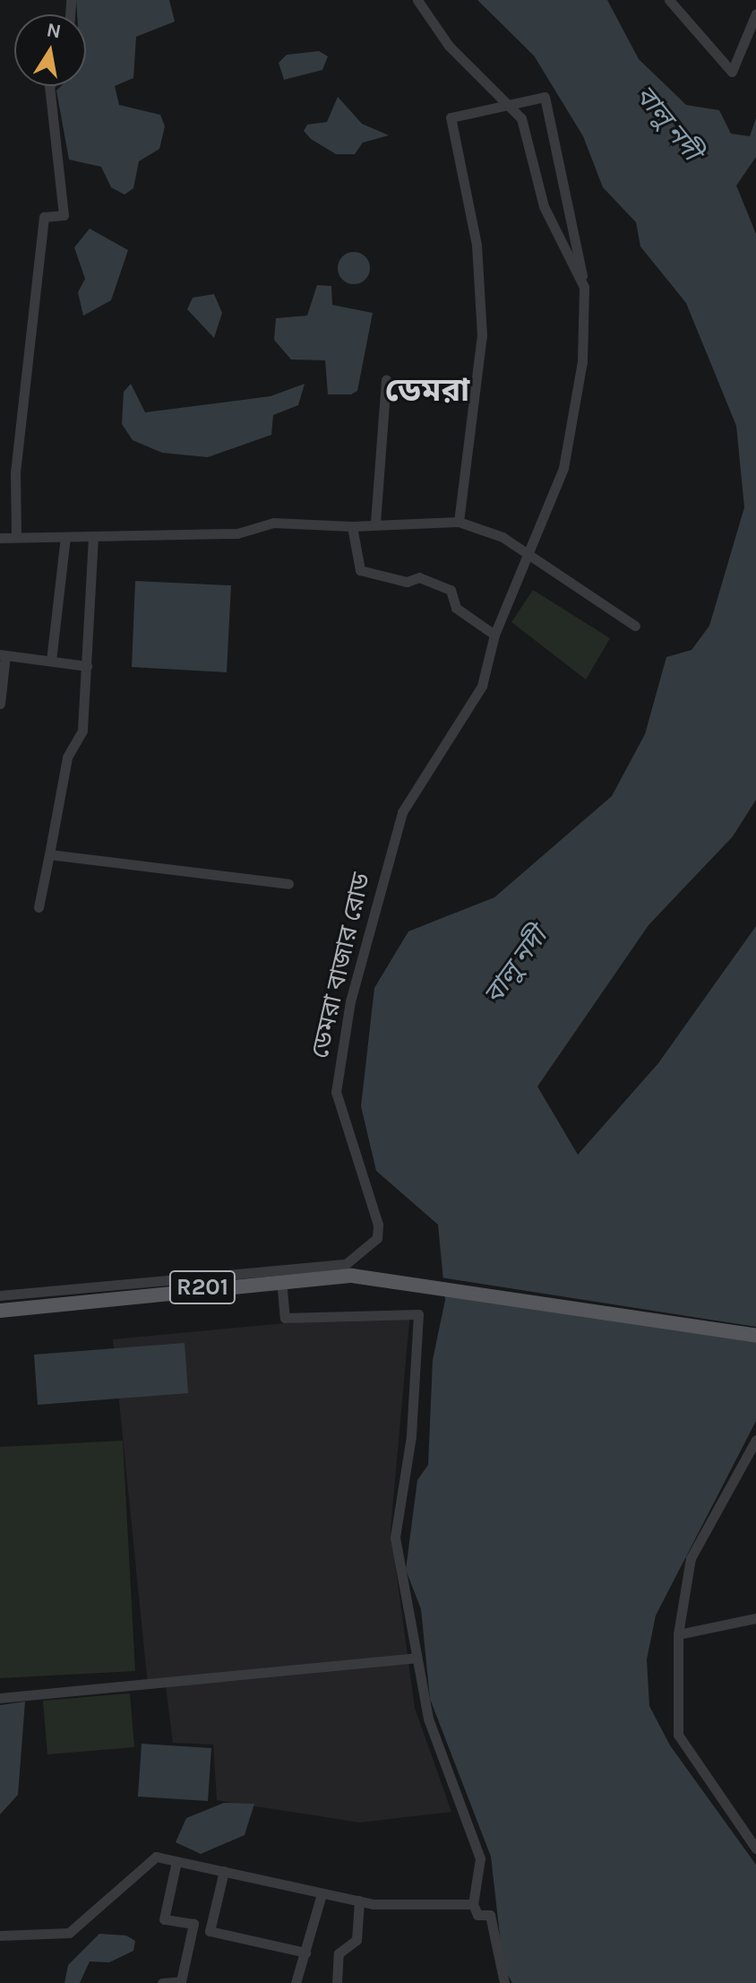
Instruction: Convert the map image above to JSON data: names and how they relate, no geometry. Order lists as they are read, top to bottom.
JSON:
{
  "streets": {
    "main road": ["R201"],
    "street": ["ডেমরা বাজার রোড"]
  },
  "districts": ["ডেমরা"],
  "water": ["বালু নদী"],
  "north": "top"
}
